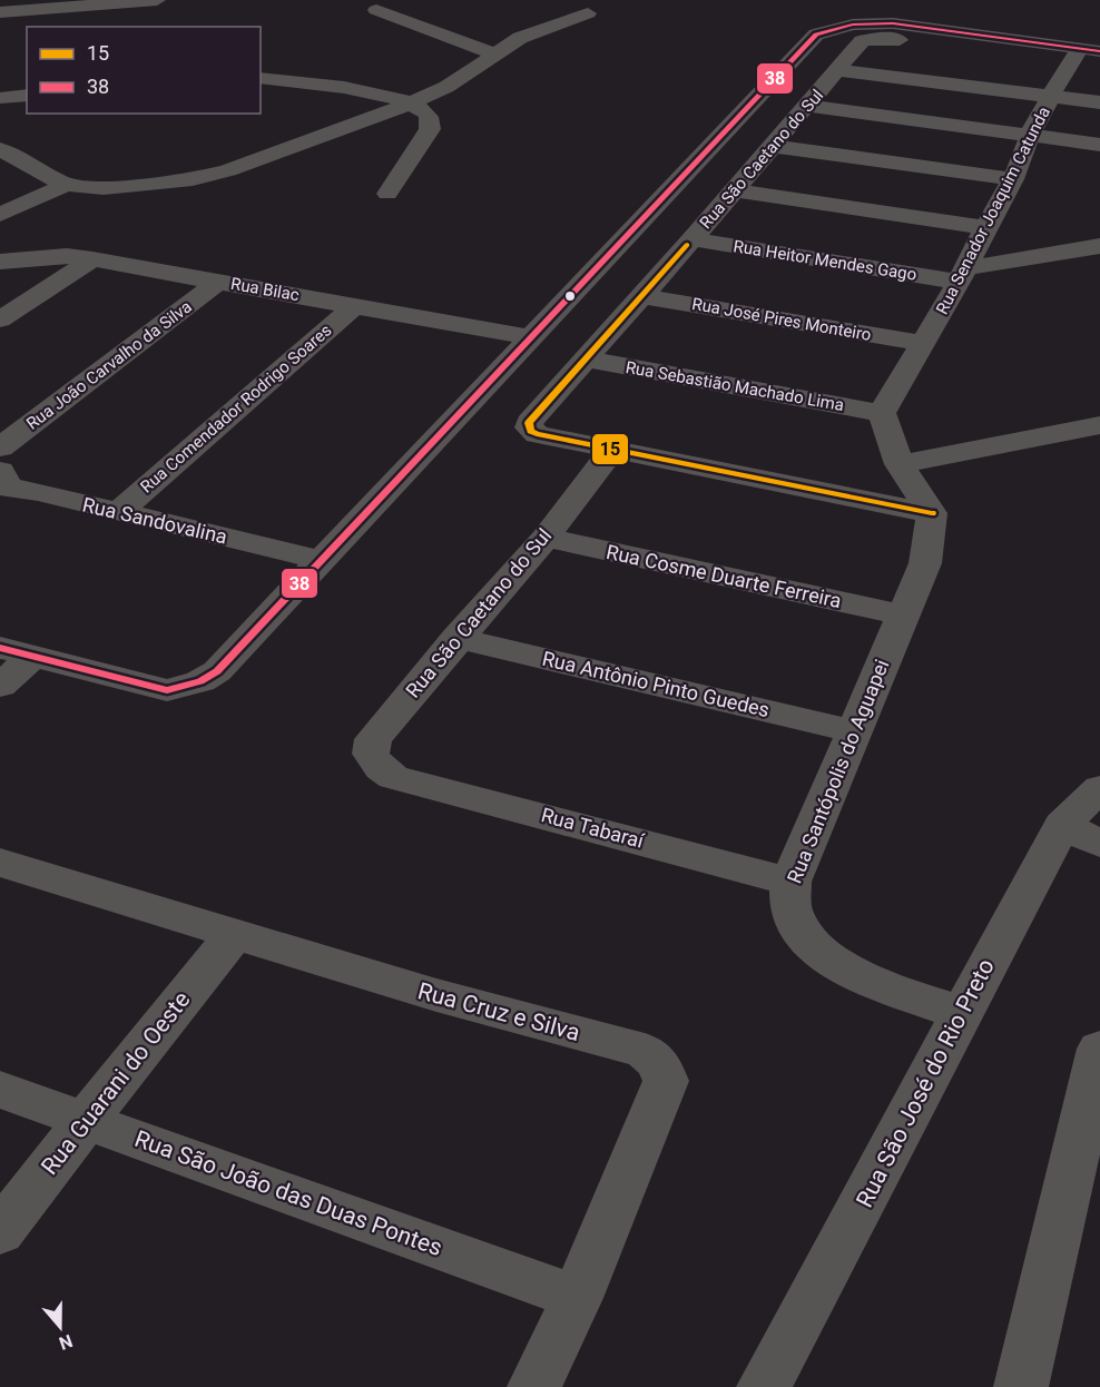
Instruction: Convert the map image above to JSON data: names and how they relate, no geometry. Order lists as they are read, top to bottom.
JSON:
{
  "streets": {
    "street": [
      "Rua São Caetano do Sul",
      "Rua Senador Joaquim Catunda",
      "Rua Heitor Mendes Gago",
      "Rua Bilac",
      "Rua José Pires Monteiro",
      "Rua João Carvalho da Silva",
      "Rua Sebastião Machado Lima",
      "Rua Comendador Rodrigo Soares",
      "Rua Sandovalina",
      "Rua Cosme Duarte Ferreira",
      "Rua Antônio Pinto Guedes",
      "Rua Santópolis do Aguapei",
      "Rua Tabaraí",
      "Rua Cruz e Silva",
      "Rua Guarani do Oeste",
      "Rua São José do Rio Preto",
      "Rua São João das Duas Pontes"
    ]
  },
  "crossings": [
    ["Rua São Caetano do Sul", "Rua Senador Joaquim Catunda"],
    ["Rua São Caetano do Sul", "Rua Heitor Mendes Gago"],
    ["Rua São Caetano do Sul", "Rua Bilac"],
    ["Rua São Caetano do Sul", "Rua José Pires Monteiro"],
    ["Rua São Caetano do Sul", "Rua Sebastião Machado Lima"],
    ["Rua São Caetano do Sul", "Rua Sandovalina"],
    ["Rua São Caetano do Sul", "Rua Cosme Duarte Ferreira"],
    ["Rua São Caetano do Sul", "Rua Antônio Pinto Guedes"],
    ["Rua São Caetano do Sul", "Rua Tabaraí"],
    ["Rua Senador Joaquim Catunda", "Rua Heitor Mendes Gago"],
    ["Rua Senador Joaquim Catunda", "Rua José Pires Monteiro"],
    ["Rua Senador Joaquim Catunda", "Rua Sebastião Machado Lima"],
    ["Rua Bilac", "Rua João Carvalho da Silva"],
    ["Rua Bilac", "Rua Comendador Rodrigo Soares"],
    ["Rua Comendador Rodrigo Soares", "Rua Sandovalina"],
    ["Rua Cosme Duarte Ferreira", "Rua Santópolis do Aguapei"],
    ["Rua Antônio Pinto Guedes", "Rua Santópolis do Aguapei"],
    ["Rua Santópolis do Aguapei", "Rua Tabaraí"],
    ["Rua Santópolis do Aguapei", "Rua São José do Rio Preto"],
    ["Rua Cruz e Silva", "Rua Guarani do Oeste"],
    ["Rua Cruz e Silva", "Rua São João das Duas Pontes"],
    ["Rua Guarani do Oeste", "Rua São João das Duas Pontes"]
  ],
  "lines": ["transit line 38", "transit line 15"],
  "legend": ["15", "38"],
  "north": "bottom"
}
